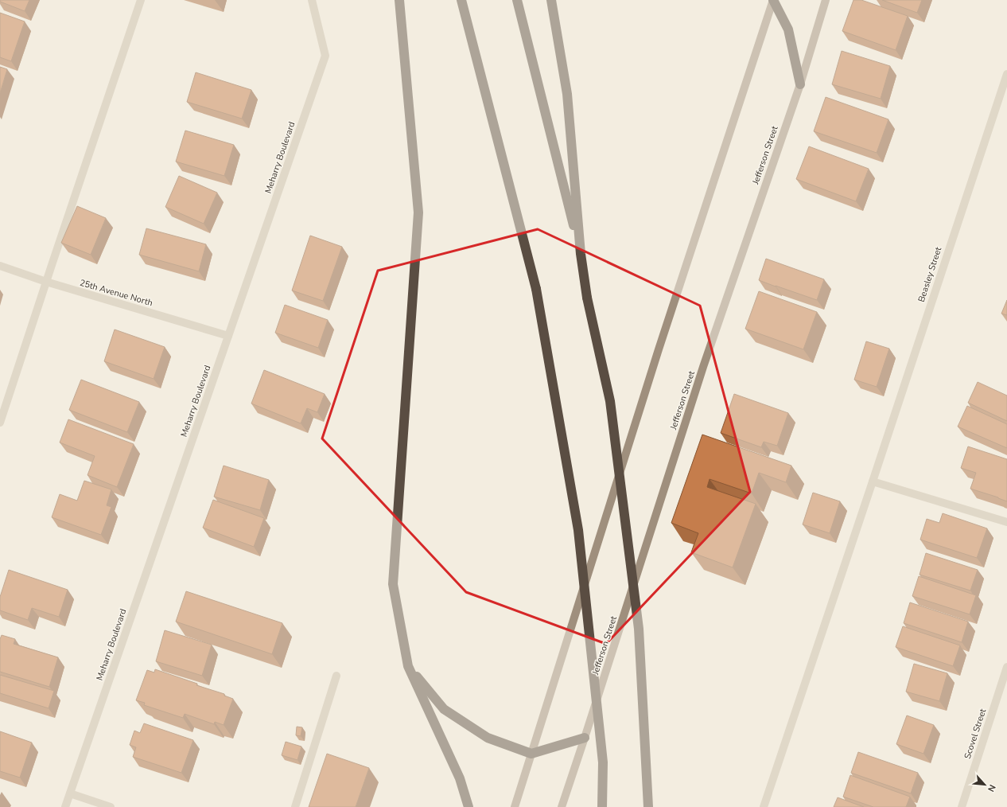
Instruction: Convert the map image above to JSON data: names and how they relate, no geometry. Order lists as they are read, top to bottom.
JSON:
{
  "streets": {
    "main road": ["Jefferson Street"],
    "street": [
      "Meharry Boulevard",
      "Beasley Street",
      "25th Avenue North",
      "Scovel Street"
    ]
  },
  "crossings": [
    ["Meharry Boulevard", "25th Avenue North"]
  ],
  "north": "bottom right"
}
